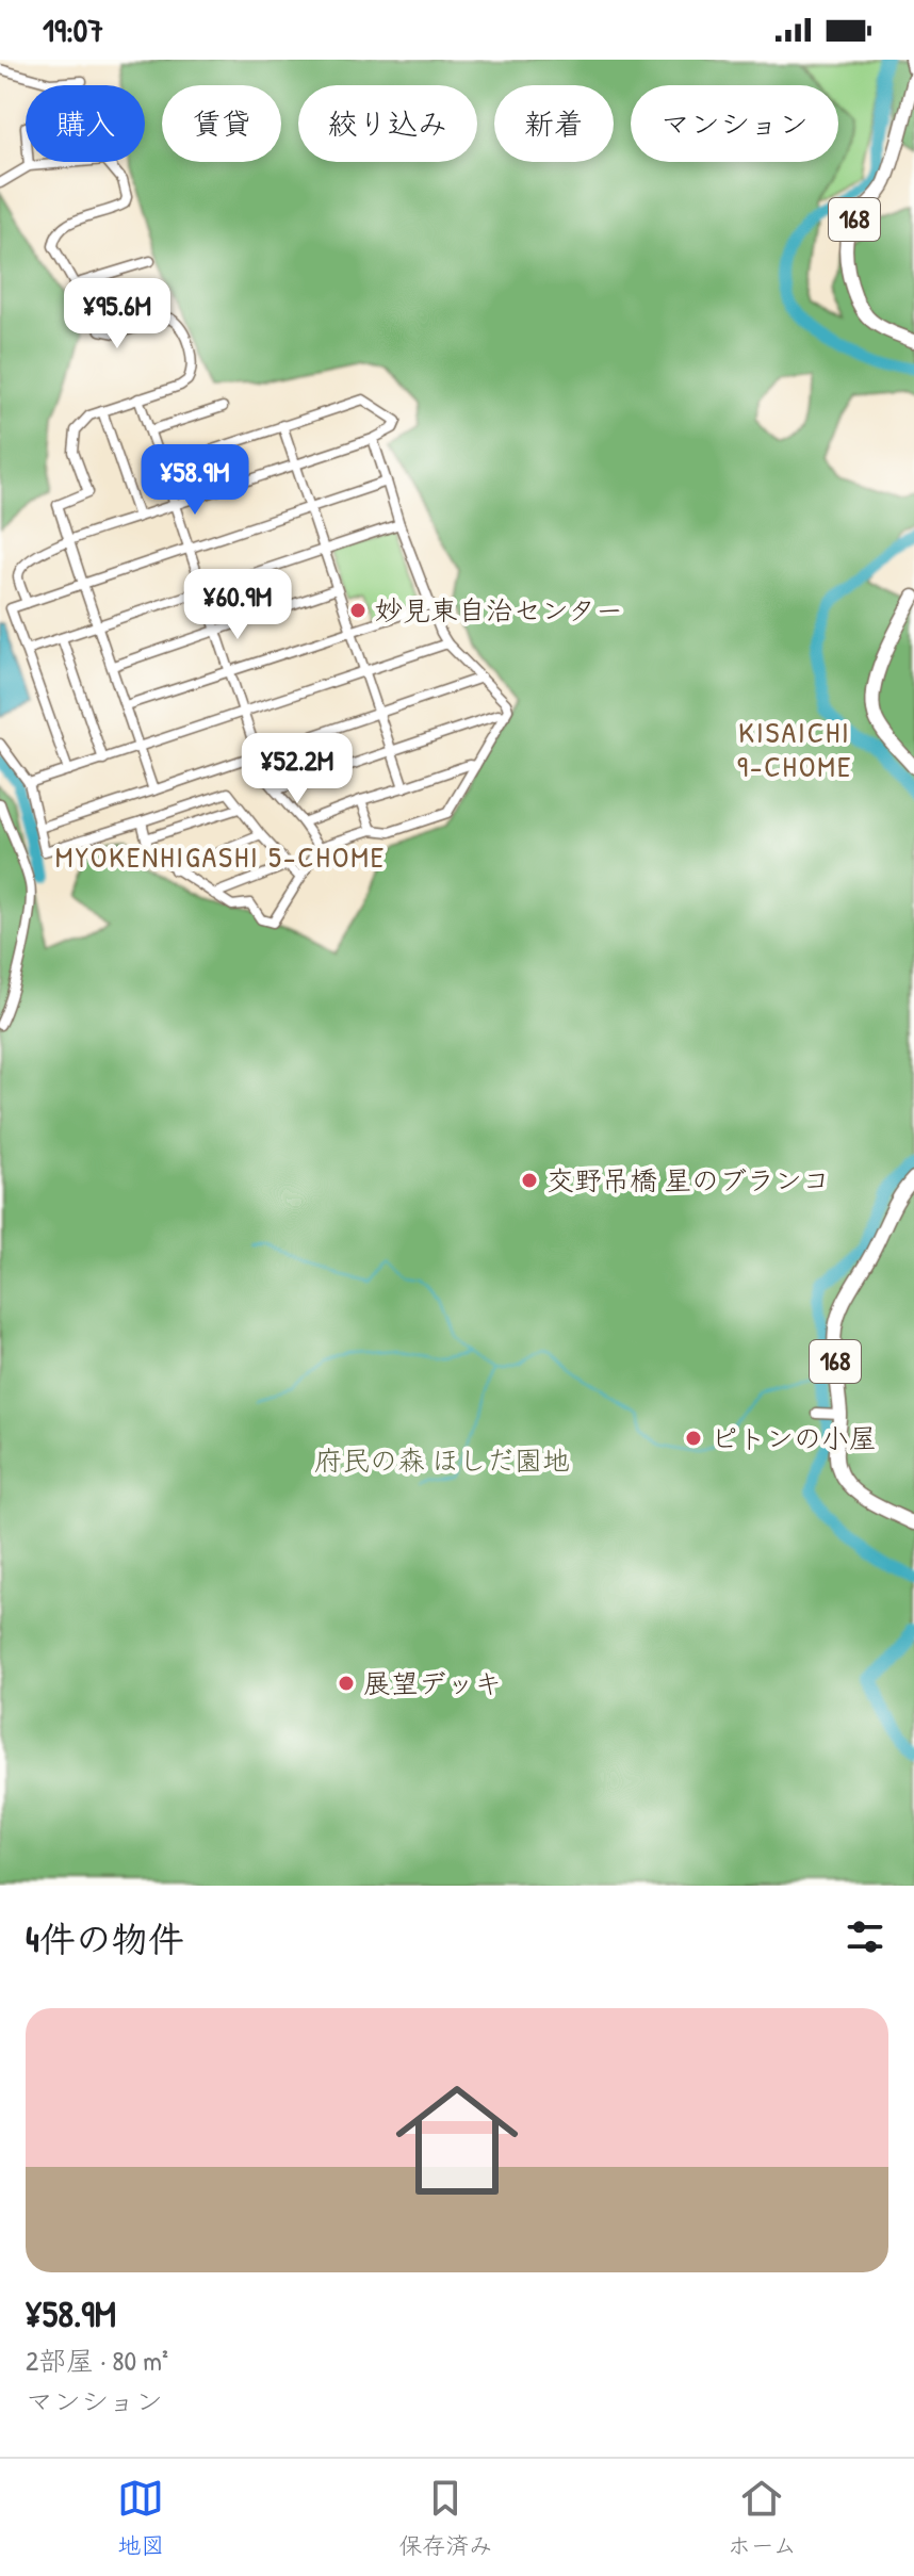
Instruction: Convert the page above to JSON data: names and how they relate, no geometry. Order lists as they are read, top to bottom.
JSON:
{
  "streets": {
    "highway": ["168"]
  },
  "districts": ["KISAICHI 9-CHOME", "MYOKENHIGASHI 5-CHOME"],
  "parks": ["府民の森 ほしだ園地"],
  "places": [
    "妙見東自治センター",
    "交野吊橋 星のブランコ",
    "ピトンの小屋",
    "展望デッキ"
  ],
  "page": {
    "status": "19:07",
    "chip": [
      "購入",
      "賃貸",
      "絞り込み",
      "新着",
      "マンション"
    ],
    "price": [
      "¥95.6M",
      "¥58.9M",
      "¥60.9M",
      "¥52.2M"
    ],
    "heading": "4件の物件",
    "list": [
      {
        "name": "¥58.9M",
        "note": "2部屋 · 80 m² · マンション"
      }
    ],
    "tabs": ["地図", "保存済み", "ホーム"]
  }
}
